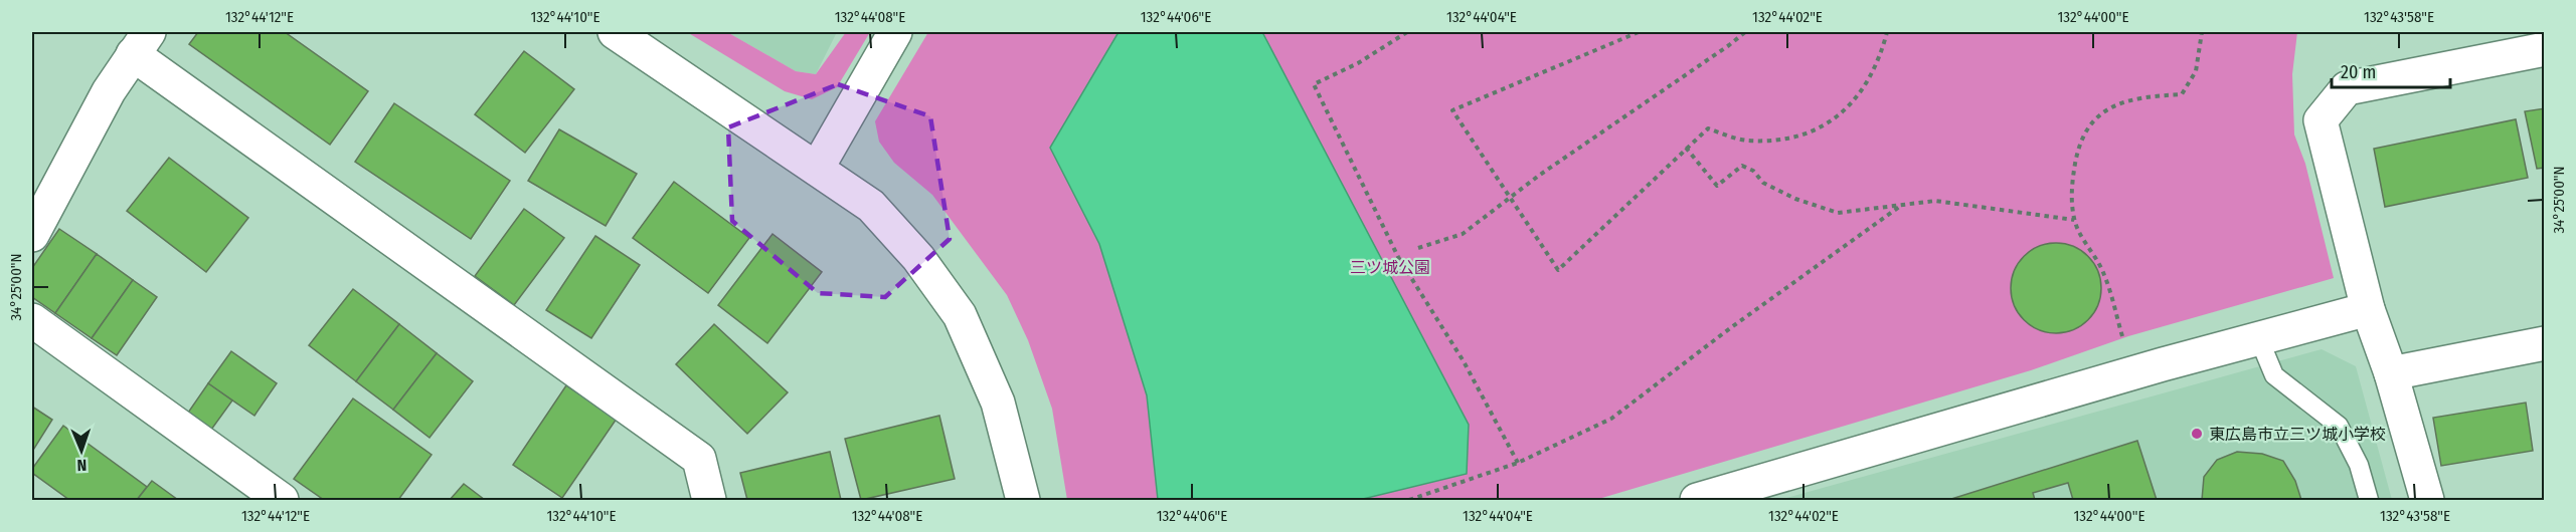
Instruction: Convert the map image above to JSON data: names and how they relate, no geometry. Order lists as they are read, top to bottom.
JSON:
{
  "parks": ["三ツ城公園"],
  "places": ["東広島市立三ツ城小学校"],
  "scale_bar": "20 m",
  "north": "bottom",
  "coordinates": [
    "132°44'12\"E",
    "132°44'10\"E",
    "132°44'08\"E",
    "132°44'06\"E",
    "132°44'04\"E",
    "132°44'02\"E",
    "132°44'00\"E",
    "132°43'58\"E",
    "34°25'00\"N"
  ]
}
